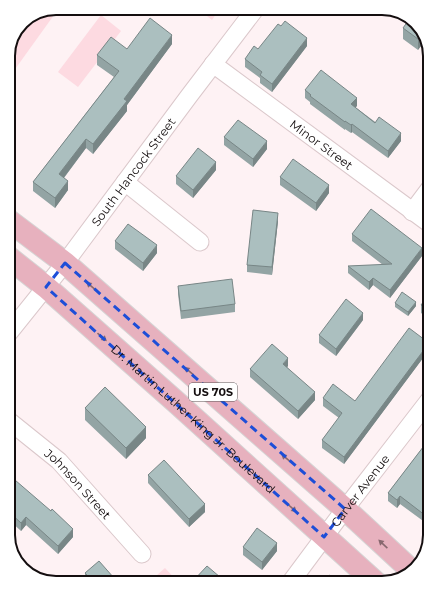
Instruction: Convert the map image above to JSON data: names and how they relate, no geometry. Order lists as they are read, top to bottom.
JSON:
{
  "streets": {
    "main road": ["US 70S", "Dr. Martin Luther King Jr. Boulevard"],
    "street": [
      "Minor Street",
      "South Hancock Street",
      "Johnson Street",
      "Carver Avenue"
    ]
  },
  "crossings": [
    ["Minor Street", "South Hancock Street"],
    ["South Hancock Street", "US 70S"],
    ["South Hancock Street", "Dr. Martin Luther King Jr. Boulevard"],
    ["US 70S", "Carver Avenue"],
    ["Dr. Martin Luther King Jr. Boulevard", "Carver Avenue"]
  ]
}
